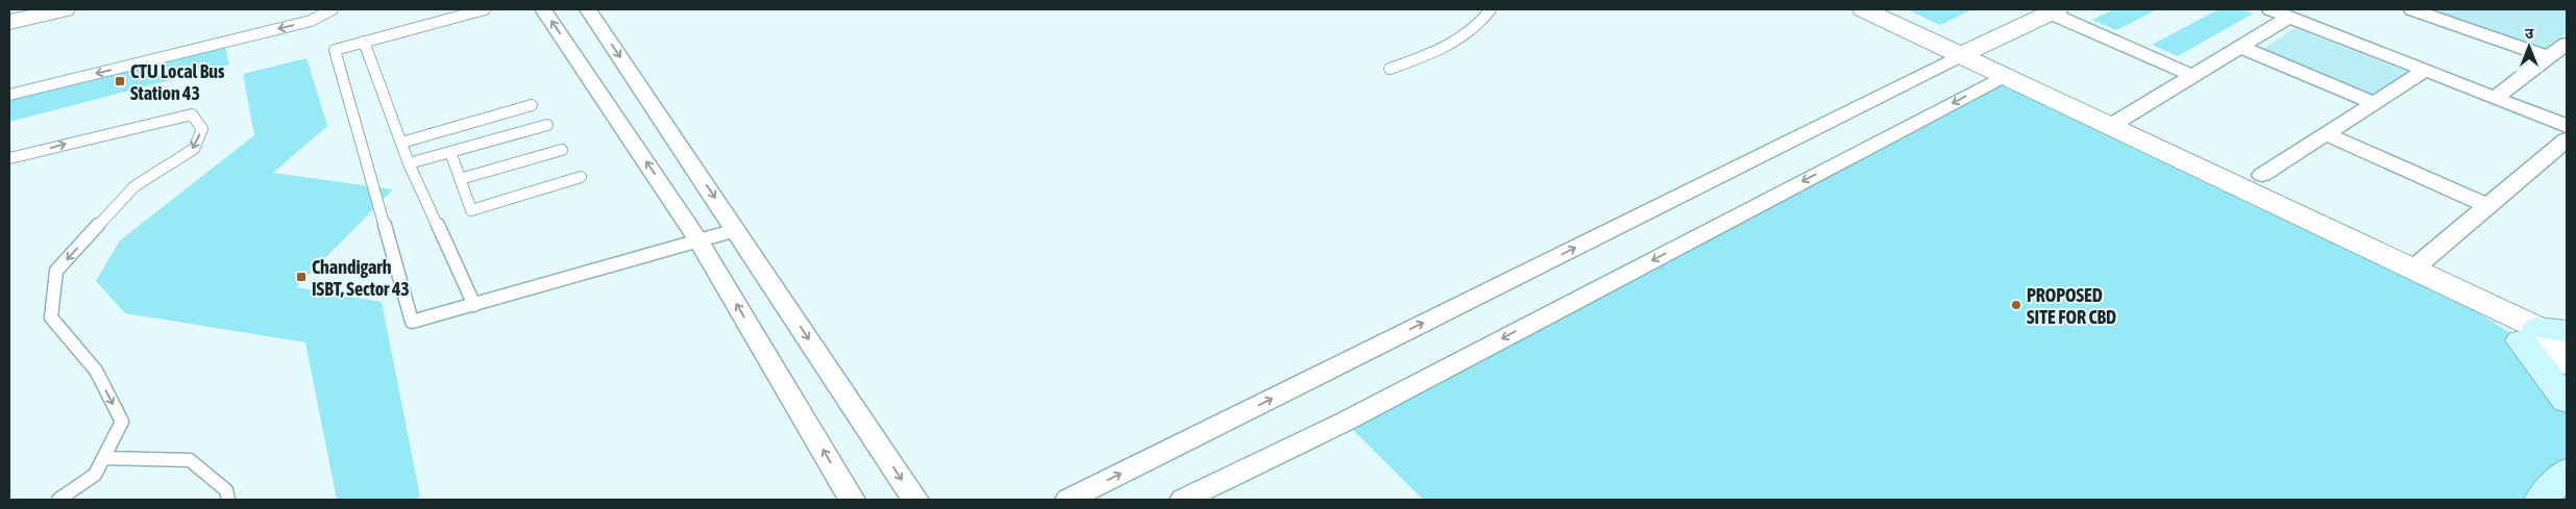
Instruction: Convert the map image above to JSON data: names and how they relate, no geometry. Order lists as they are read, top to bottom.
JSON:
{
  "places": {
    "transit": ["CTU Local Bus Station 43", "Chandigarh ISBT, Sector 43"],
    "other": ["PROPOSED SITE FOR CBD"]
  },
  "north": "top"
}
